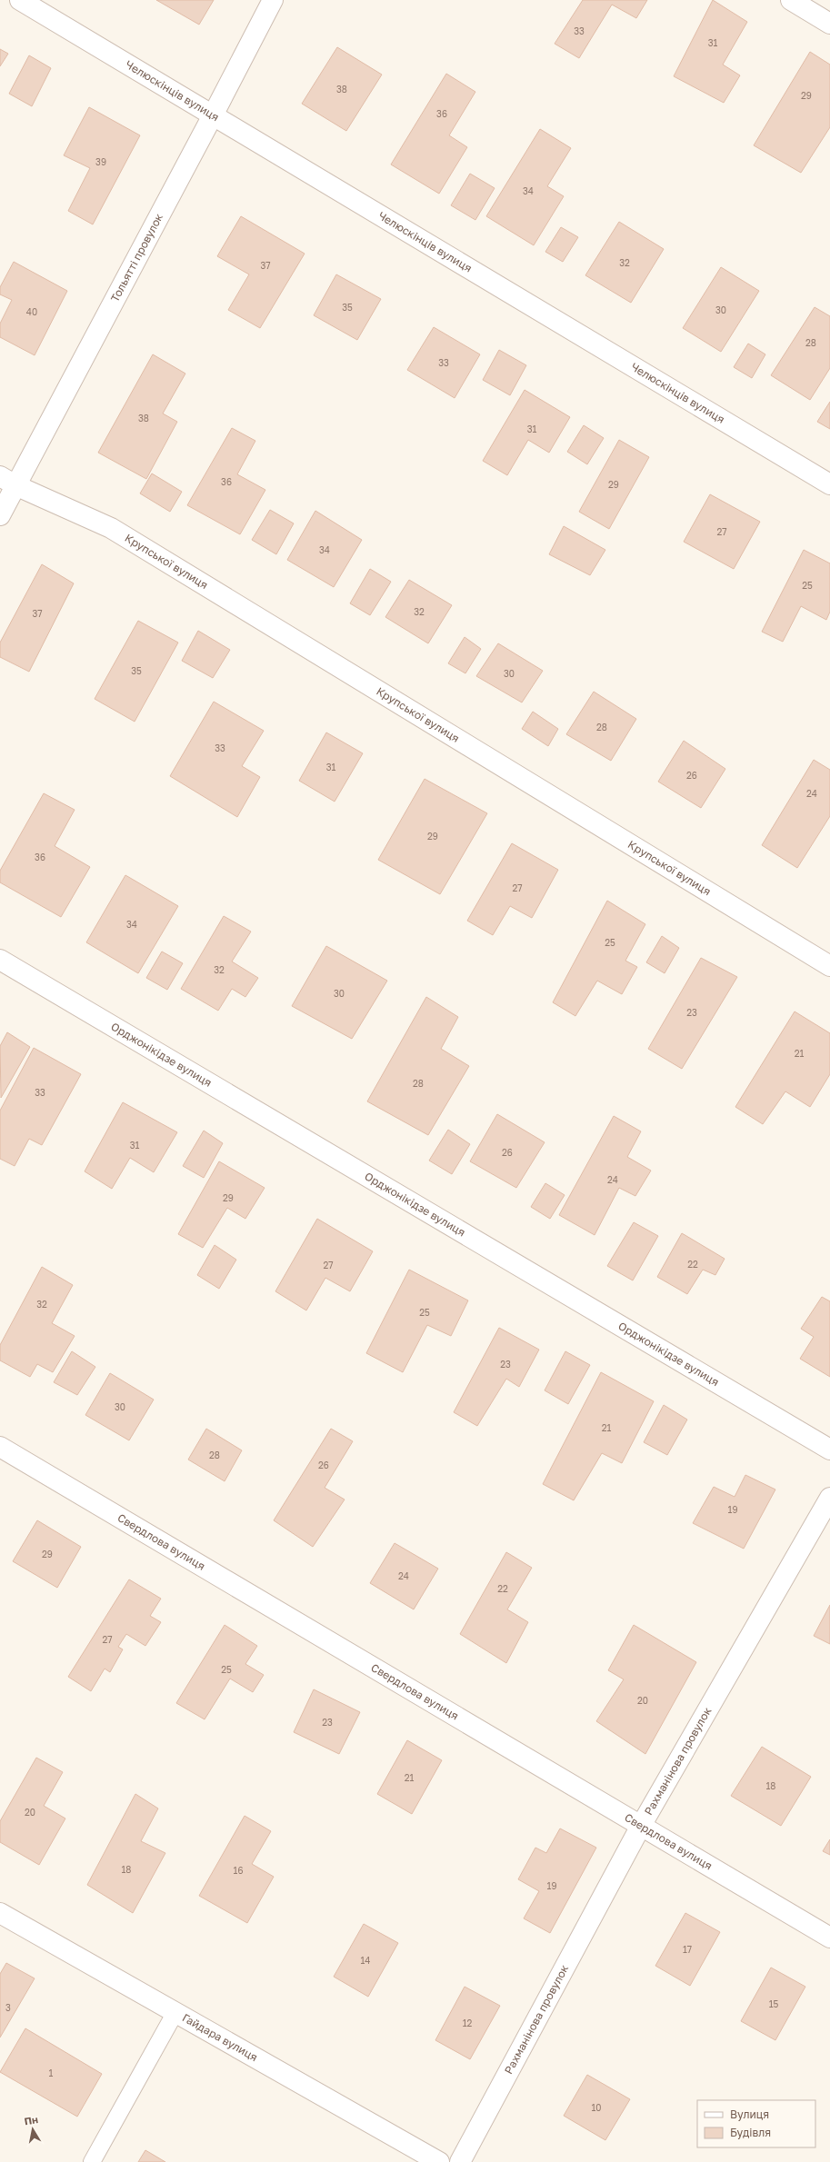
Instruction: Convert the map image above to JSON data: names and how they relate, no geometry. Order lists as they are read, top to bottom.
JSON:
{
  "streets": {
    "street": [
      "Челюскінців вулиця",
      "Тольятті провулок",
      "Крупської вулиця",
      "Орджонікідзе вулиця",
      "Свердлова вулиця",
      "Рахманінова провулок",
      "Гайдара вулиця"
    ]
  },
  "crossings": [
    ["Челюскінців вулиця", "Тольятті провулок"],
    ["Тольятті провулок", "Крупської вулиця"],
    ["Свердлова вулиця", "Рахманінова провулок"]
  ],
  "house_numbers": [
    "33",
    "31",
    "38",
    "29",
    "36",
    "39",
    "34",
    "32",
    "37",
    "35",
    "30",
    "40",
    "28",
    "33",
    "38",
    "31",
    "36",
    "29",
    "27",
    "34",
    "25",
    "32",
    "37",
    "35",
    "30",
    "28",
    "33",
    "31",
    "26",
    "24",
    "29",
    "36",
    "27",
    "34",
    "25",
    "32",
    "30",
    "23",
    "21",
    "28",
    "33",
    "31",
    "26",
    "24",
    "29",
    "22",
    "27",
    "32",
    "25",
    "23",
    "30",
    "21",
    "28",
    "26",
    "19",
    "29",
    "24",
    "22",
    "27",
    "25",
    "20",
    "23",
    "21",
    "18",
    "20",
    "18",
    "16",
    "19",
    "17",
    "14",
    "15",
    "3",
    "12",
    "1",
    "10"
  ],
  "legend": ["Вулиця", "Будівля"],
  "north": "top"
}
